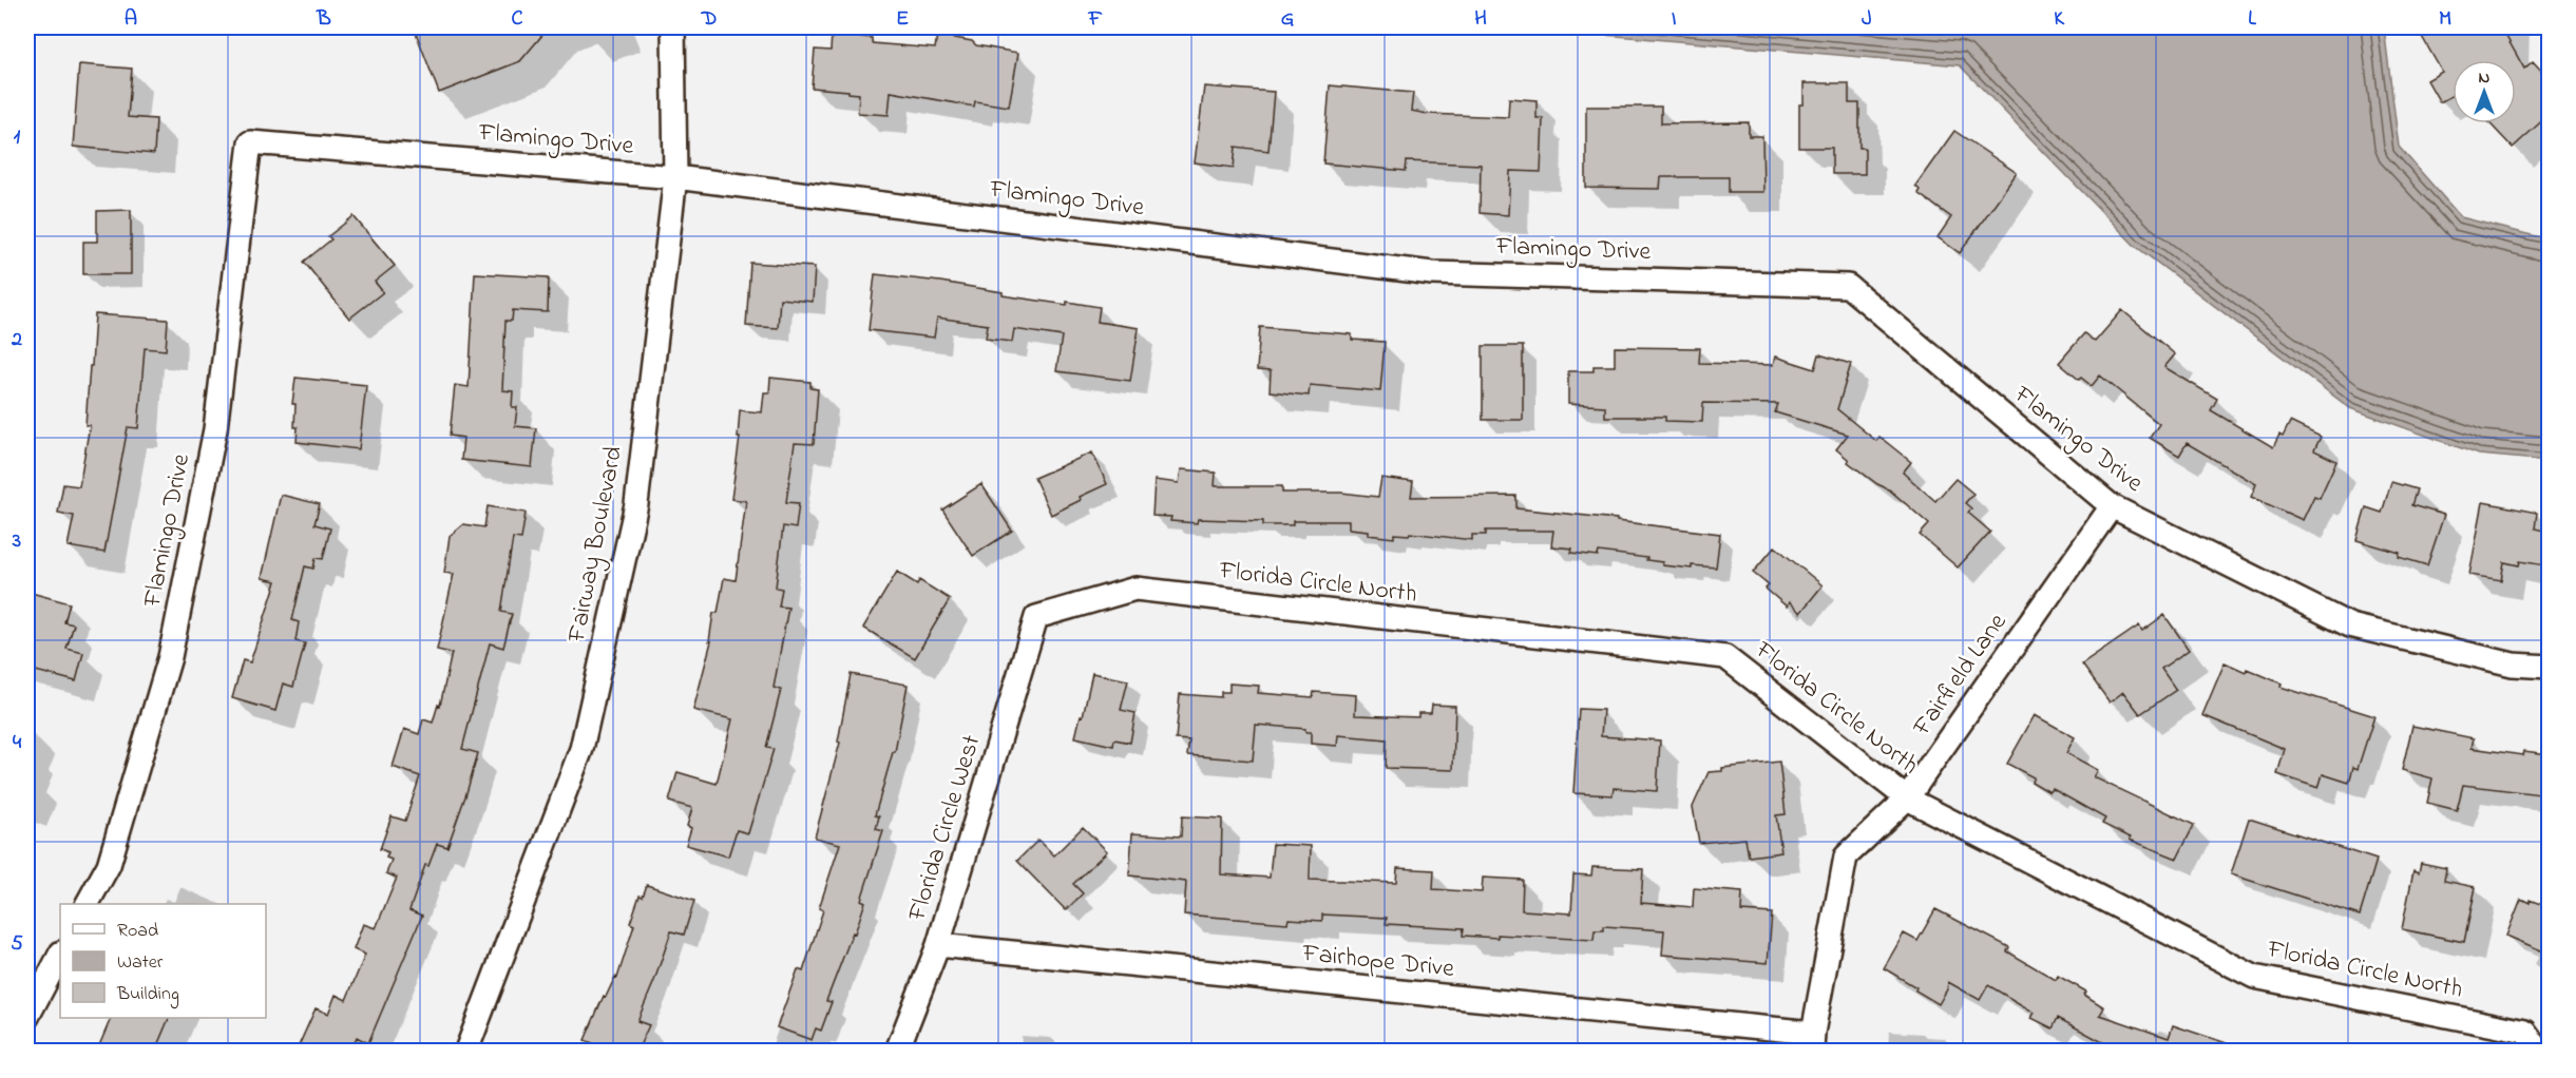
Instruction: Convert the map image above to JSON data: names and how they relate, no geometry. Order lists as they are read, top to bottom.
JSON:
{
  "streets": {
    "street": [
      "Flamingo Drive",
      "Fairway Boulevard",
      "Florida Circle North",
      "Fairfield Lane",
      "Florida Circle West",
      "Fairhope Drive"
    ]
  },
  "crossings": [
    ["Flamingo Drive", "Fairway Boulevard"],
    ["Flamingo Drive", "Fairfield Lane"],
    ["Florida Circle North", "Fairfield Lane"],
    ["Florida Circle North", "Florida Circle West"],
    ["Fairfield Lane", "Fairhope Drive"],
    ["Florida Circle West", "Fairhope Drive"]
  ],
  "legend": ["Road", "Water", "Building"],
  "north": "top",
  "grid": {
    "columns": [
      "A",
      "B",
      "C",
      "D",
      "E",
      "F",
      "G",
      "H",
      "I",
      "J",
      "K",
      "L",
      "M"
    ],
    "rows": [
      "1",
      "2",
      "3",
      "4",
      "5"
    ]
  }
}
